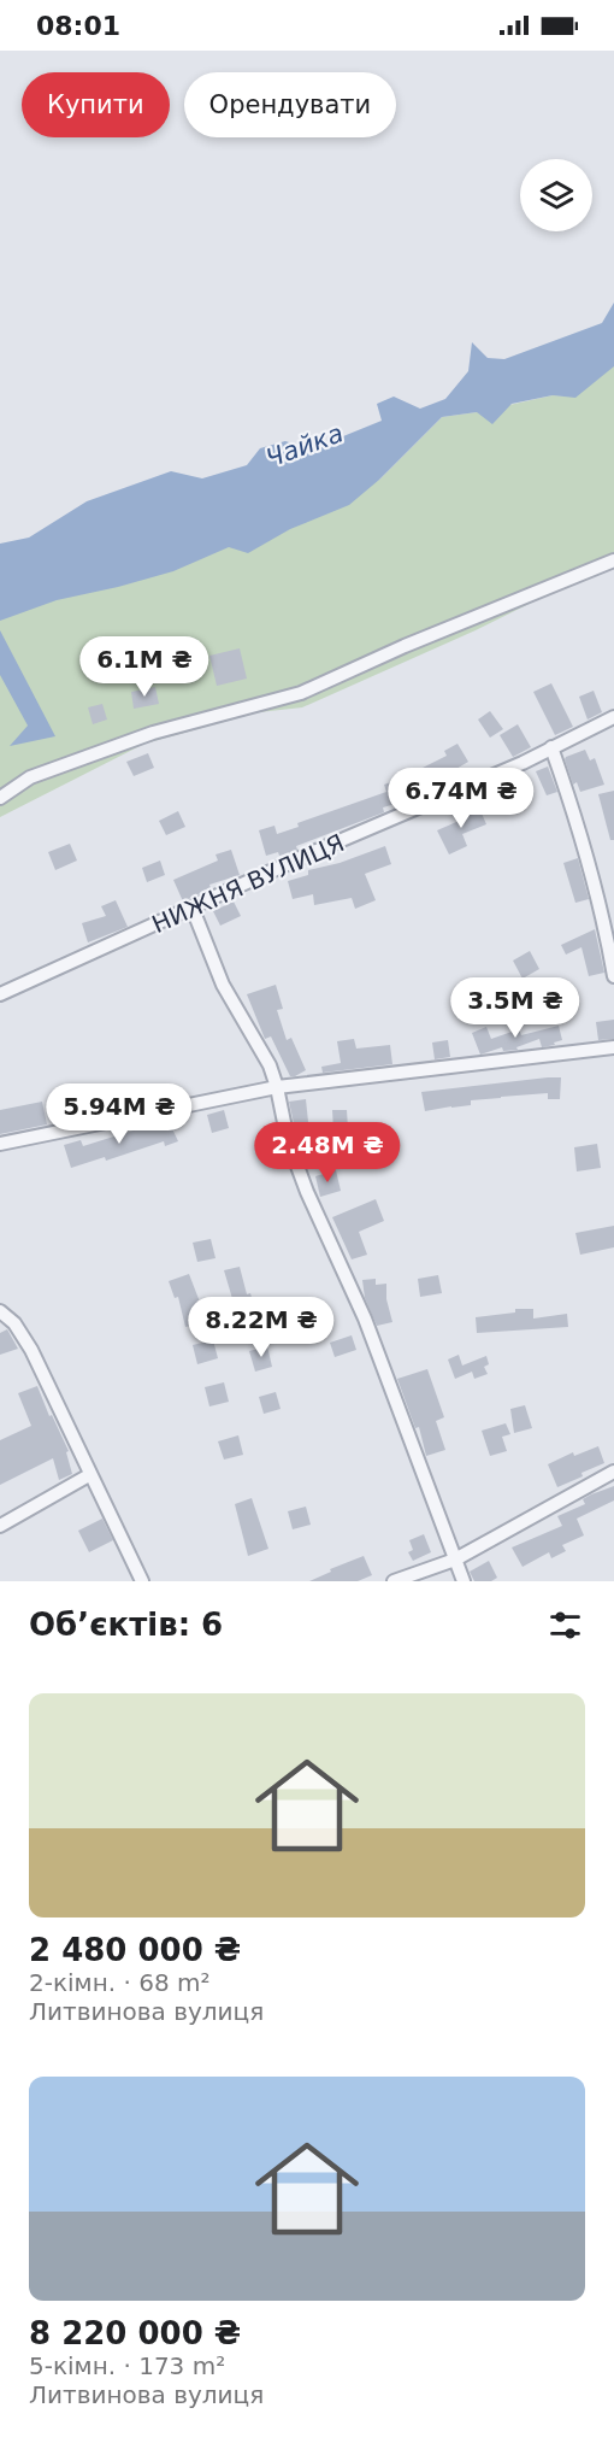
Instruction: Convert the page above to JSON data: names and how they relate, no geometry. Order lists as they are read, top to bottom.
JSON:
{
  "streets": {
    "street": ["НИЖНЯ ВУЛИЦЯ"]
  },
  "water": ["Чайка"],
  "page": {
    "status": "08:01",
    "chip": ["Купити", "Орендувати"],
    "price": [
      "6.1M ₴",
      "6.74M ₴",
      "3.5M ₴",
      "5.94M ₴",
      "2.48M ₴",
      "8.22M ₴"
    ],
    "heading": "Об’єктів: 6",
    "list": [
      {
        "name": "2 480 000 ₴",
        "note": "2-кімн. · 68 m² · Литвинова вулиця"
      },
      {
        "name": "8 220 000 ₴",
        "note": "5-кімн. · 173 m² · Литвинова вулиця"
      }
    ]
  }
}
